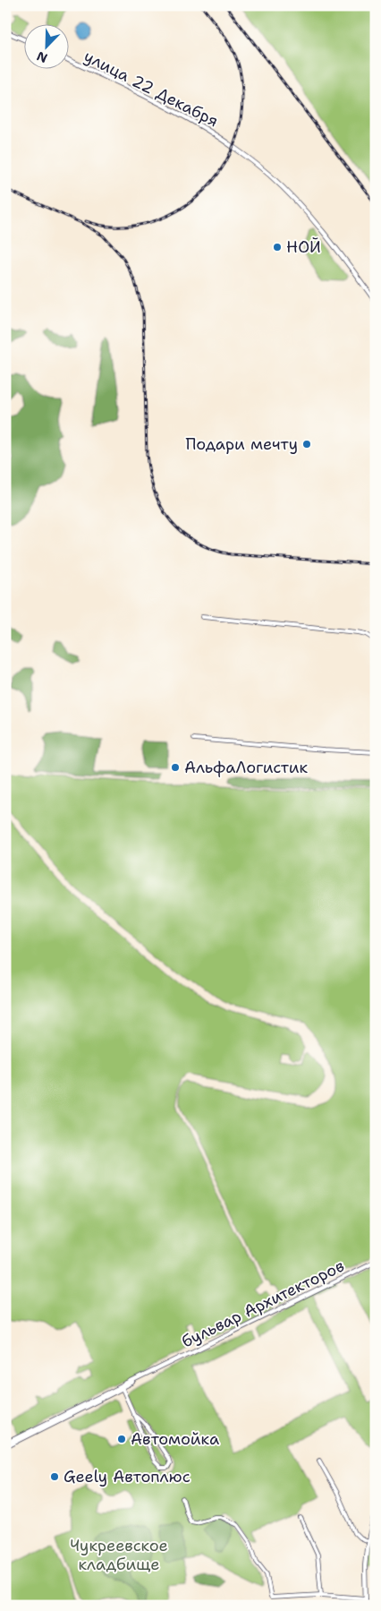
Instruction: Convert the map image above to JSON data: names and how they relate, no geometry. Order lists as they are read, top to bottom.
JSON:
{
  "streets": {
    "main road": ["улица 22 Декабря", "бульвар Архитекторов"]
  },
  "parks": ["Чукреевское кладбище"],
  "places": [
    "НОЙ",
    "Подари мечту",
    "АльфаЛогистик",
    "Автомойка",
    "Geely Автоплюс"
  ],
  "north": "bottom left"
}
